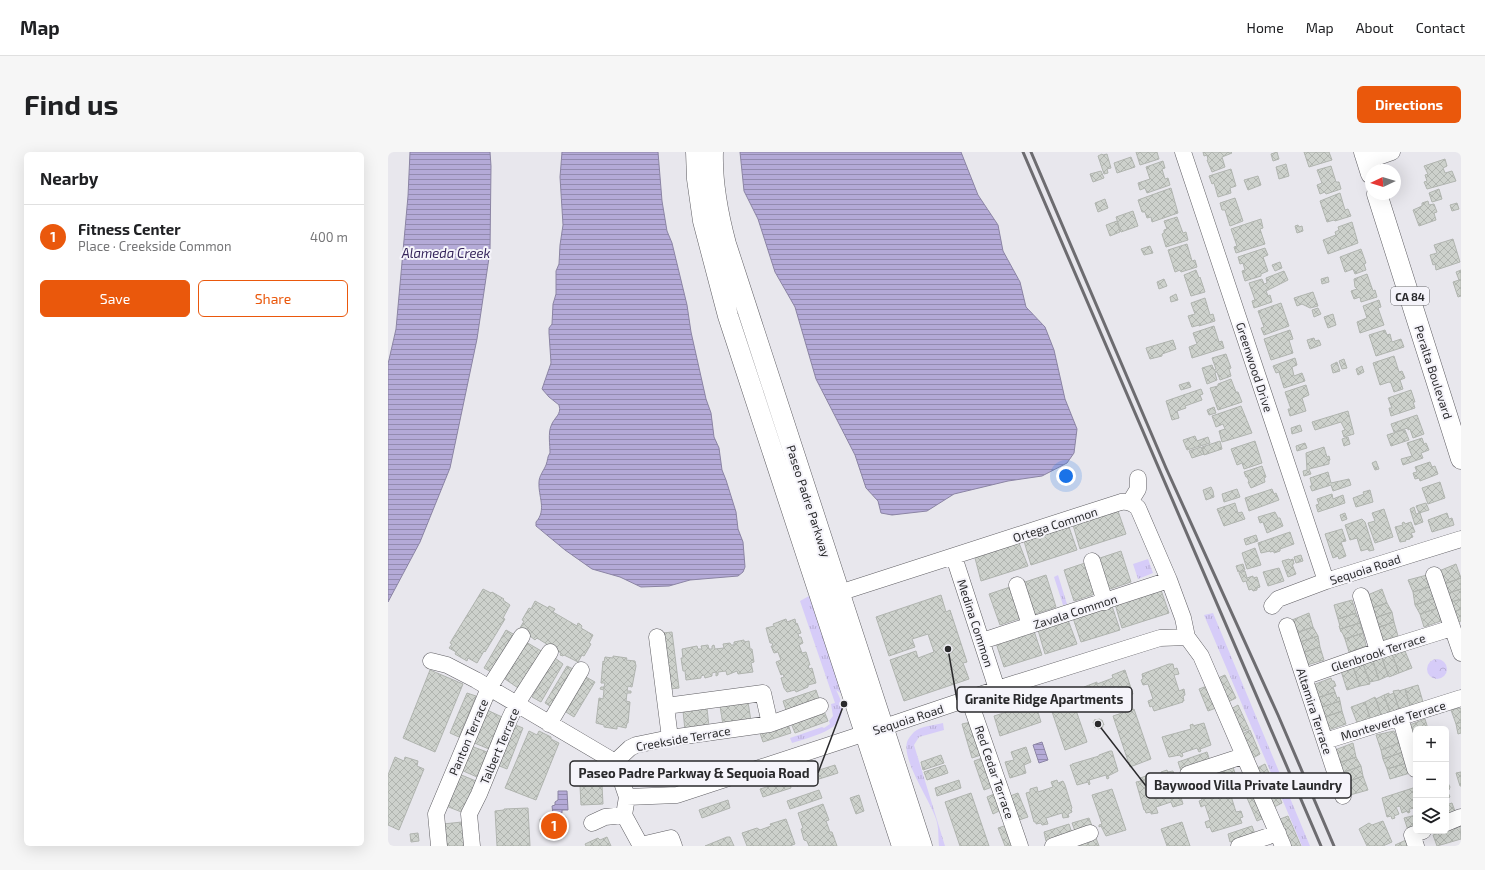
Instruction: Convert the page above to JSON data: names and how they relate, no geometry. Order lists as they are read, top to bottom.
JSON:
{
  "streets": {
    "main road": ["CA 84", "Peralta Boulevard", "Paseo Padre Parkway"],
    "street": [
      "Greenwood Drive",
      "Ortega Common",
      "Sequoia Road",
      "Zavala Common",
      "Medina Common",
      "Glenbrook Terrace",
      "Altamira Terrace",
      "Monteverde Terrace",
      "Panton Terrace",
      "Creekside Terrace",
      "Talbert Terrace",
      "Red Cedar Terrace"
    ]
  },
  "crossings": [
    ["Greenwood Drive", "Sequoia Road"],
    ["Paseo Padre Parkway", "Ortega Common"],
    ["Paseo Padre Parkway", "Sequoia Road"],
    ["Ortega Common", "Medina Common"],
    ["Sequoia Road", "Medina Common"],
    ["Sequoia Road", "Red Cedar Terrace"],
    ["Zavala Common", "Medina Common"],
    ["Glenbrook Terrace", "Altamira Terrace"],
    ["Altamira Terrace", "Monteverde Terrace"]
  ],
  "water": ["Alameda Creek"],
  "places": ["Granite Ridge Apartments", "Paseo Padre Parkway & Sequoia Road", "Baywood Villa Private Laundry"],
  "north": "left",
  "page": {
    "header": "Map",
    "nav": [
      "Home",
      "Map",
      "About",
      "Contact"
    ],
    "buttons": [
      "Directions",
      ["Save", "Share"]
    ],
    "title": "Find us",
    "heading": "Nearby",
    "list": [
      {
        "mark": "1",
        "name": "Fitness Center",
        "note": "Place · Creekside Common",
        "value": "400 m"
      }
    ],
    "map_buttons": ["+", "−"],
    "pins": "1"
  }
}
